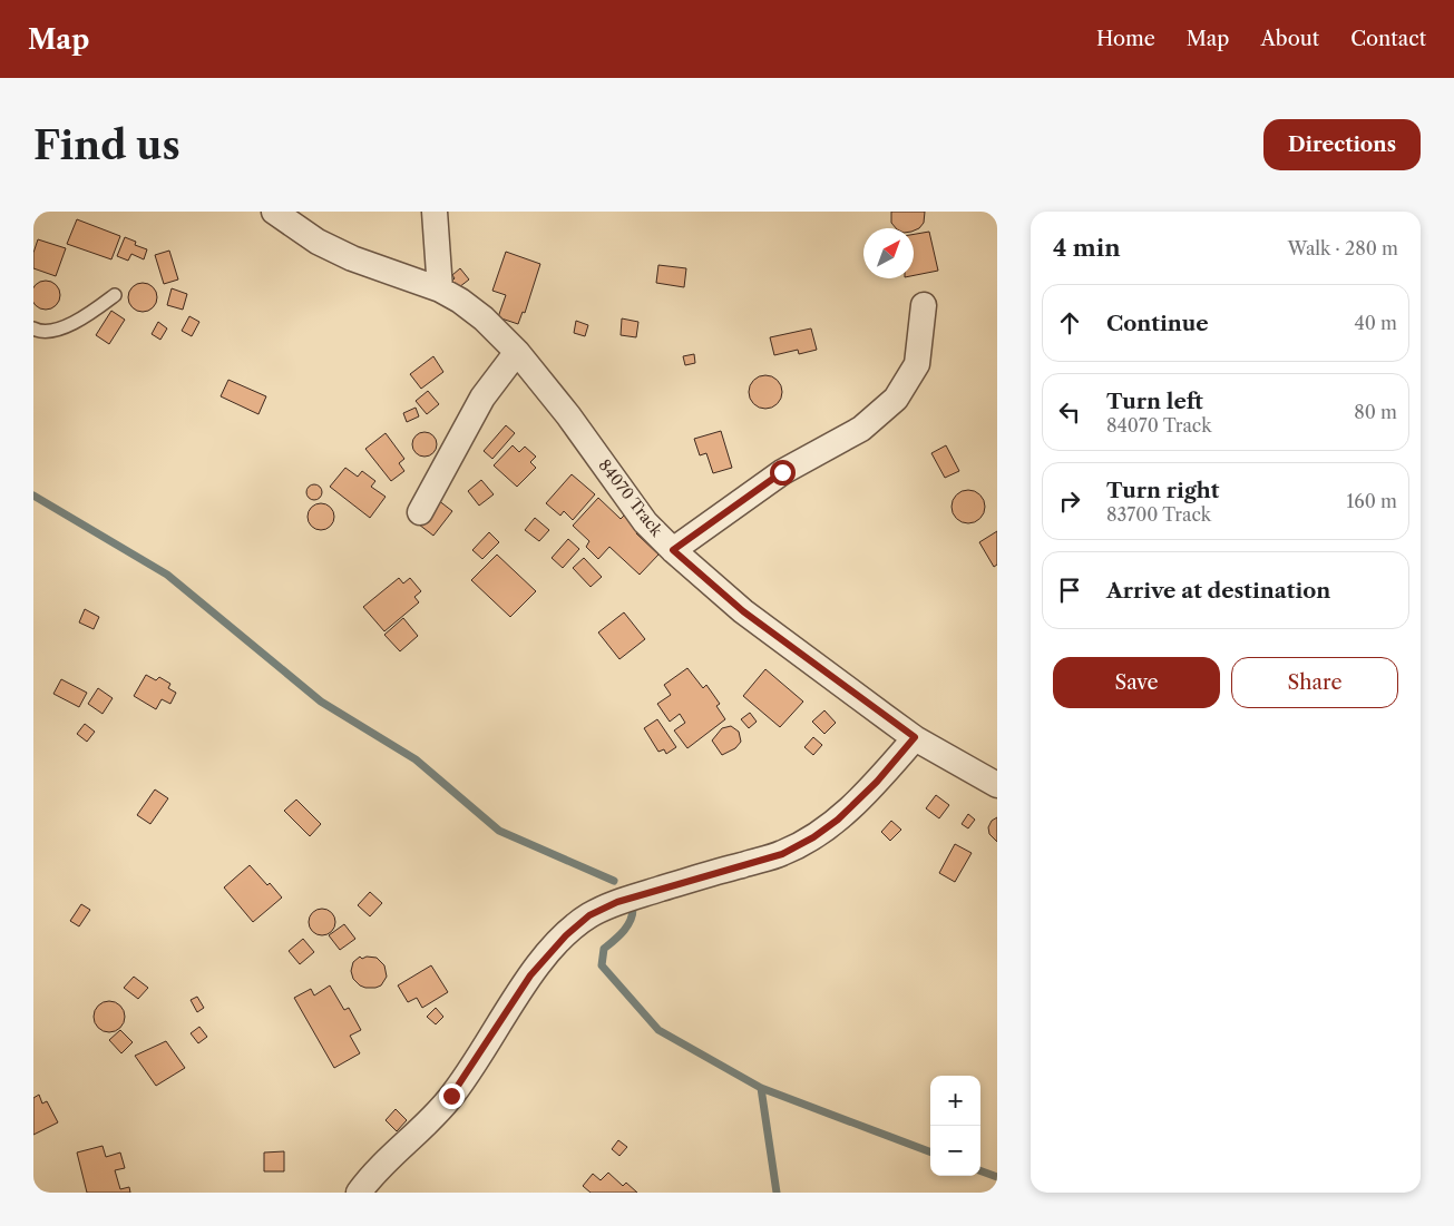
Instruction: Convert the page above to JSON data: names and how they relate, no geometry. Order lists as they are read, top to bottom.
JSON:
{
  "streets": {
    "street": ["84070 Track"]
  },
  "north": "top right",
  "page": {
    "header": "Map",
    "nav": [
      "Home",
      "Map",
      "About",
      "Contact"
    ],
    "buttons": [
      "Directions",
      ["Save", "Share"]
    ],
    "title": "Find us",
    "heading": ["4 min", "Walk · 280 m"],
    "list": [
      ["Continue", "40 m"],
      ["Turn left", "84070 Track", "80 m"],
      ["Turn right", "83700 Track", "160 m"],
      "Arrive at destination"
    ],
    "map_buttons": ["+", "−"]
  }
}
